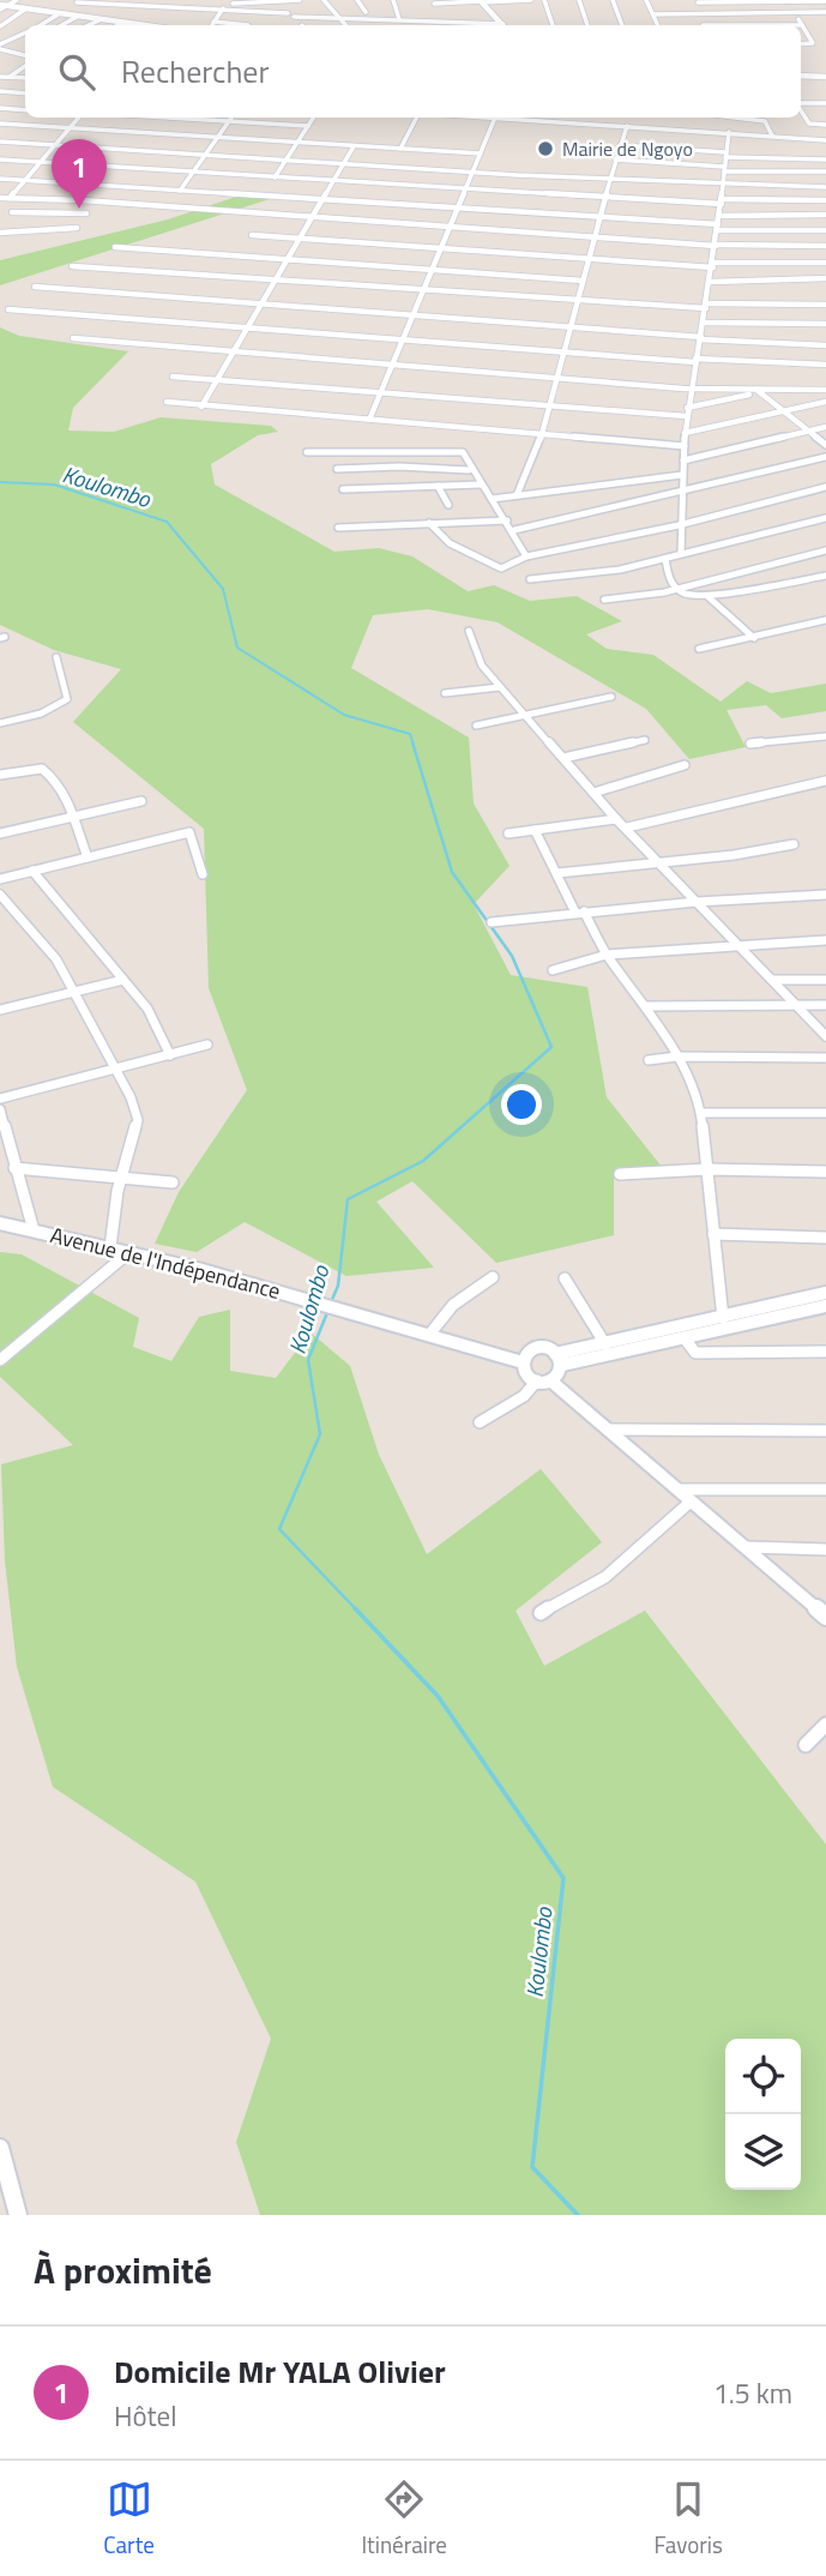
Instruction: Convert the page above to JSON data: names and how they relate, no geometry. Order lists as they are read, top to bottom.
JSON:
{
  "streets": {
    "street": ["Avenue de l'Indépendance"]
  },
  "water": ["Koulombo"],
  "places": ["Mairie de Ngoyo"],
  "page": {
    "search": "Rechercher",
    "pins": "1",
    "heading": "À proximité",
    "list": [
      {
        "mark": "1",
        "name": "Domicile Mr YALA Olivier",
        "note": "Hôtel",
        "value": "1.5 km"
      }
    ],
    "nav": ["Carte", "Itinéraire", "Favoris"]
  }
}
